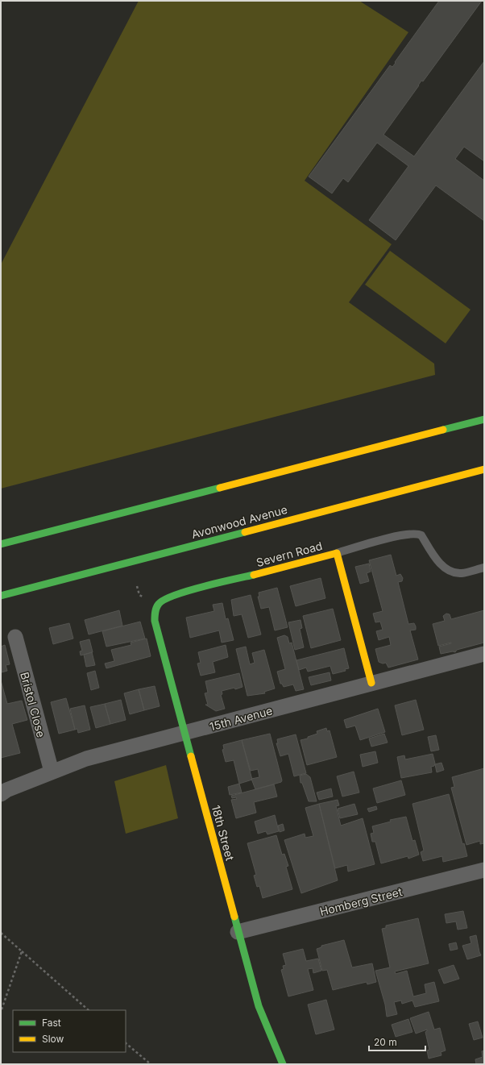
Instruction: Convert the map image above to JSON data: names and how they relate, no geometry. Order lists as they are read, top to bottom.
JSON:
{
  "streets": {
    "main road": ["Avonwood Avenue", "Severn Road", "18th Street"],
    "street": ["Bristol Close", "15th Avenue", "Homberg Street"]
  },
  "crossings": [
    ["Severn Road", "15th Avenue"],
    ["Severn Road", "18th Street"],
    ["Bristol Close", "15th Avenue"],
    ["15th Avenue", "18th Street"],
    ["18th Street", "Homberg Street"]
  ],
  "legend": ["Fast", "Slow"],
  "scale_bar": "20 m"
}
